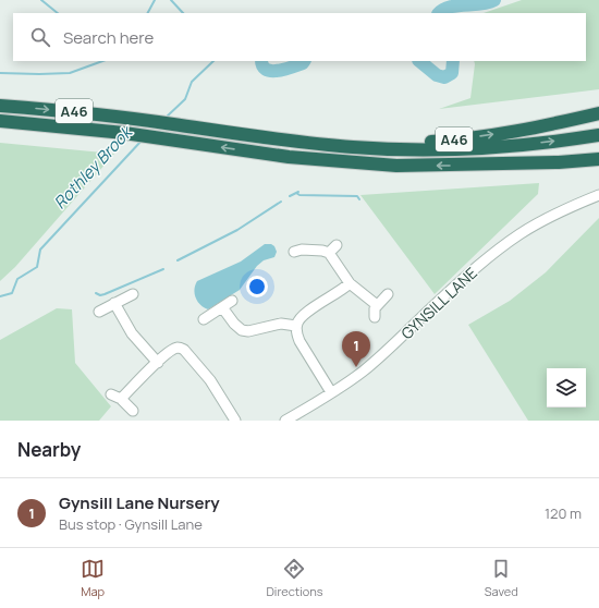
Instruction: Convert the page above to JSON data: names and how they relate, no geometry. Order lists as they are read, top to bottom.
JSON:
{
  "streets": {
    "highway": ["A46"],
    "street": ["GYNSILL LANE"]
  },
  "water": ["Rothley Brook"],
  "page": {
    "search": "Search here",
    "pins": "1",
    "heading": "Nearby",
    "list": [
      {
        "mark": "1",
        "name": "Gynsill Lane Nursery",
        "note": "Bus stop · Gynsill Lane",
        "value": "120 m"
      }
    ],
    "nav": ["Map", "Directions", "Saved"]
  }
}
